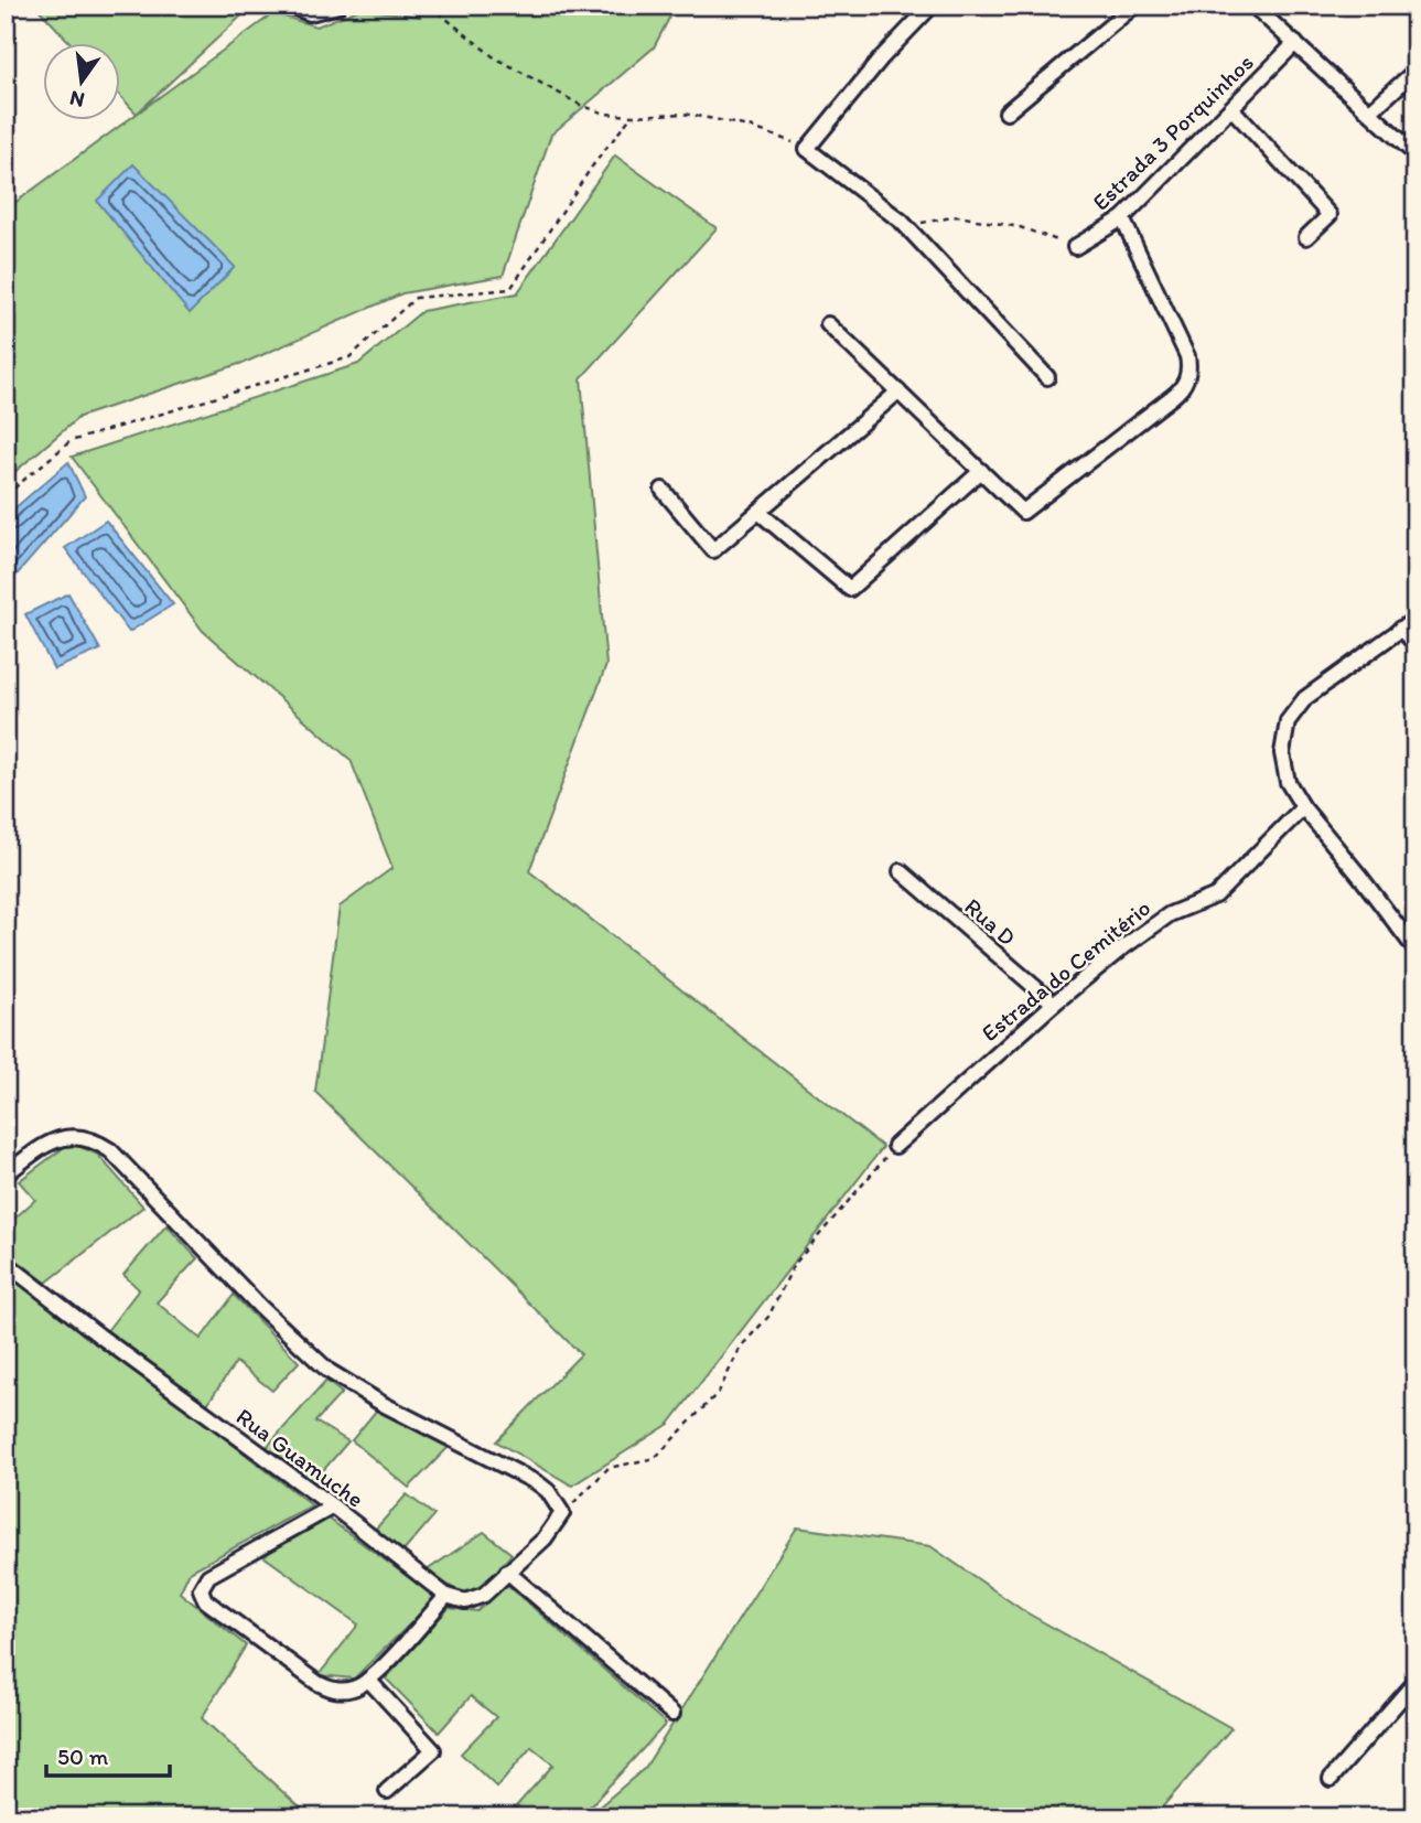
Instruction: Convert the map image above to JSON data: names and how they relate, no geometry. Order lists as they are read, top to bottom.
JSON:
{
  "streets": {
    "street": [
      "Estrada 3 Porquinhos",
      "Rua D",
      "Estrada do Cemitério",
      "Rua Guamuche"
    ]
  },
  "crossings": [
    ["Rua D", "Estrada do Cemitério"]
  ],
  "scale_bar": "50 m",
  "north": "bottom"
}
